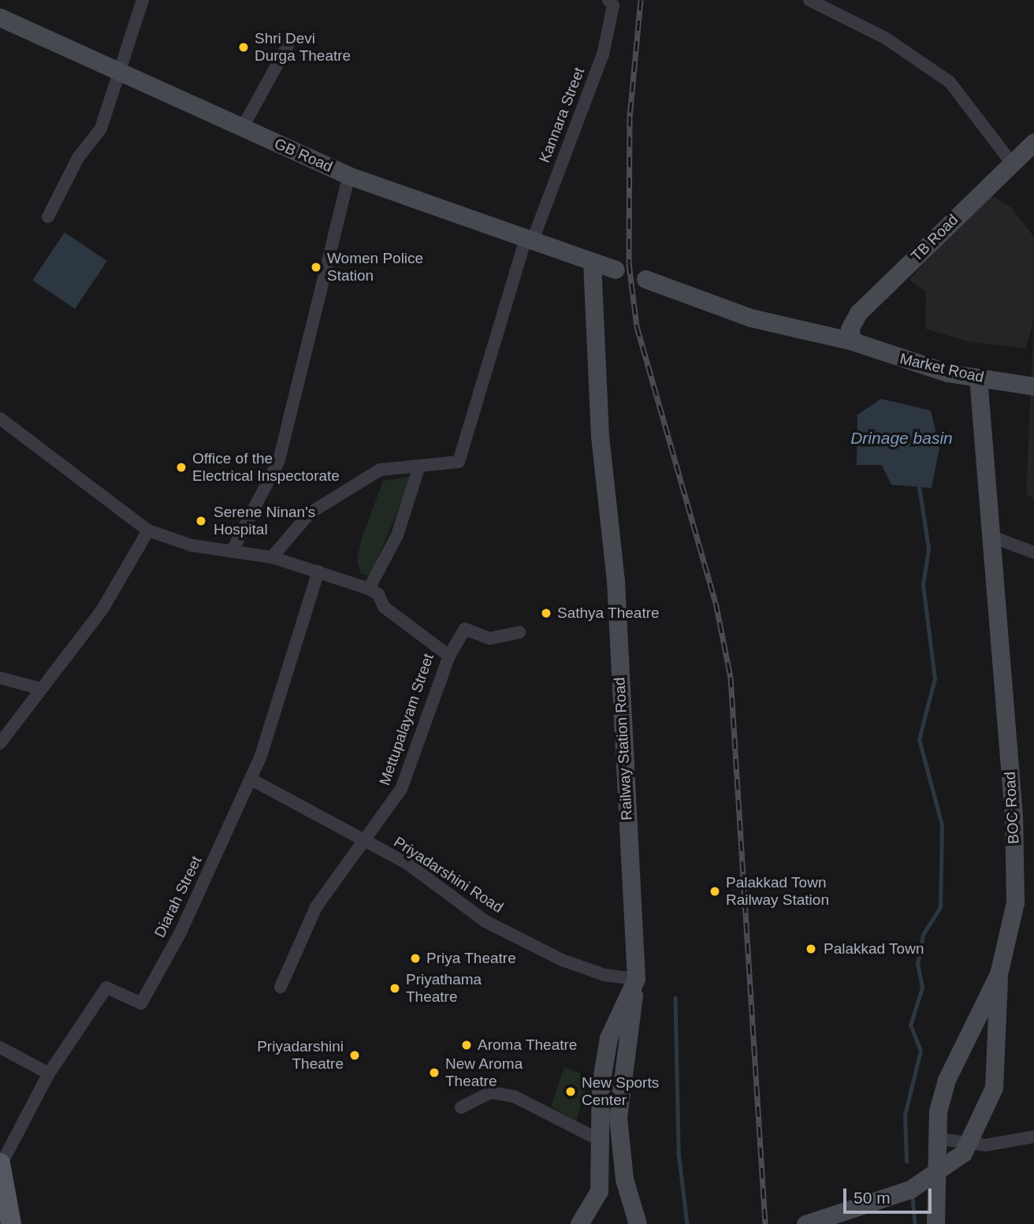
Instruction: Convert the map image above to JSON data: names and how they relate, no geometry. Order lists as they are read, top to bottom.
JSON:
{
  "streets": {
    "street": [
      "Kannara Street",
      "GB Road",
      "TB Road",
      "Market Road",
      "Mettupalayam Street",
      "Railway Station Road",
      "BOC Road",
      "Priyadarshini Road",
      "Diarah Street"
    ]
  },
  "crossings": [
    ["Kannara Street", "GB Road"],
    ["GB Road", "Railway Station Road"],
    ["TB Road", "Market Road"],
    ["Market Road", "BOC Road"],
    ["Mettupalayam Street", "Priyadarshini Road"],
    ["Railway Station Road", "Priyadarshini Road"],
    ["Priyadarshini Road", "Diarah Street"]
  ],
  "water": ["Drinage basin"],
  "places": [
    "Shri Devi Durga Theatre",
    "Women Police Station",
    "Office of the Electrical Inspectorate",
    "Serene Ninan's Hospital",
    "Sathya Theatre",
    "Palakkad Town Railway Station",
    "Palakkad Town",
    "Priya Theatre",
    "Priyathama Theatre",
    "Aroma Theatre",
    "Priyadarshini Theatre",
    "New Aroma Theatre",
    "New Sports Center"
  ],
  "scale_bar": "50 m"
}
